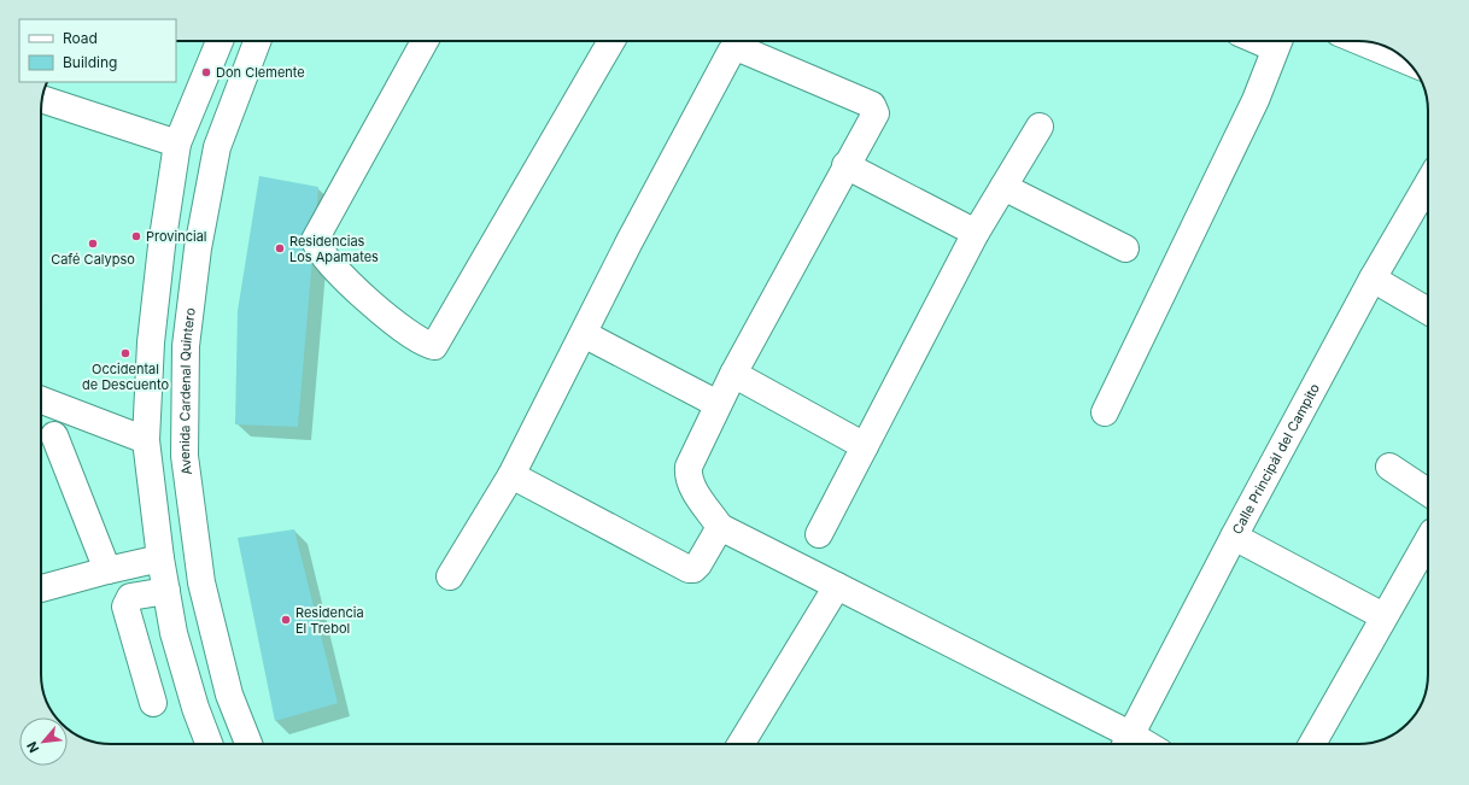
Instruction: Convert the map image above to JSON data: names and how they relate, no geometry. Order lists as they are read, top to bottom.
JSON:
{
  "streets": {
    "street": ["Avenida Cardenal Quintero", "Calle Principál del Campito"]
  },
  "places": [
    "Don Clemente",
    "Provincial",
    "Café Calypso",
    "Residencias Los Apamates",
    "Occidental de Descuento",
    "Residencia El Trebol"
  ],
  "legend": ["Road", "Building"],
  "north": "bottom left"
}
